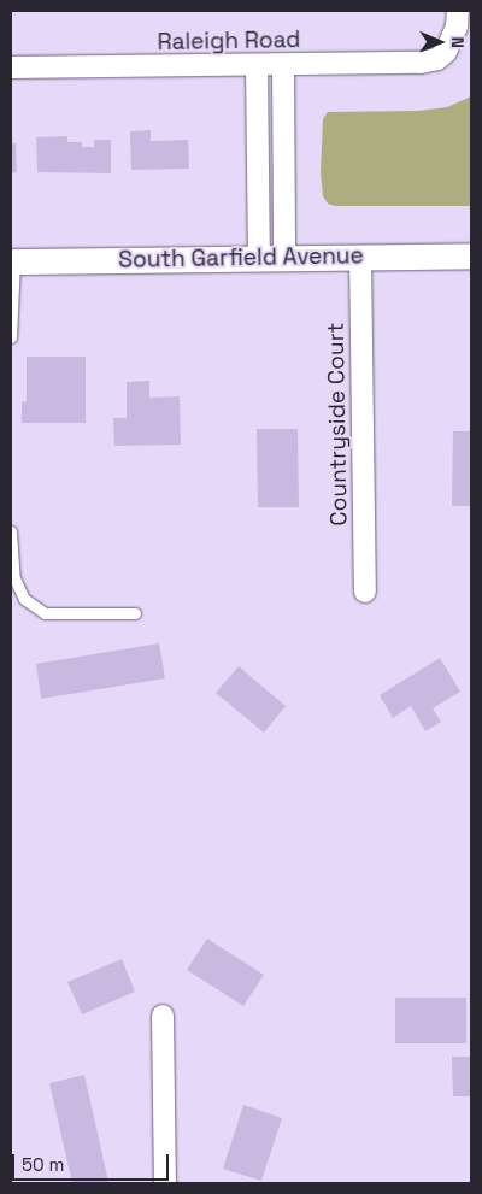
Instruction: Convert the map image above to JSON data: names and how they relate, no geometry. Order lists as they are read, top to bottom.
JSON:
{
  "streets": {
    "street": ["Raleigh Road", "South Garfield Avenue", "Countryside Court"]
  },
  "crossings": [
    ["South Garfield Avenue", "Countryside Court"]
  ],
  "scale_bar": "50 m",
  "north": "right"
}
